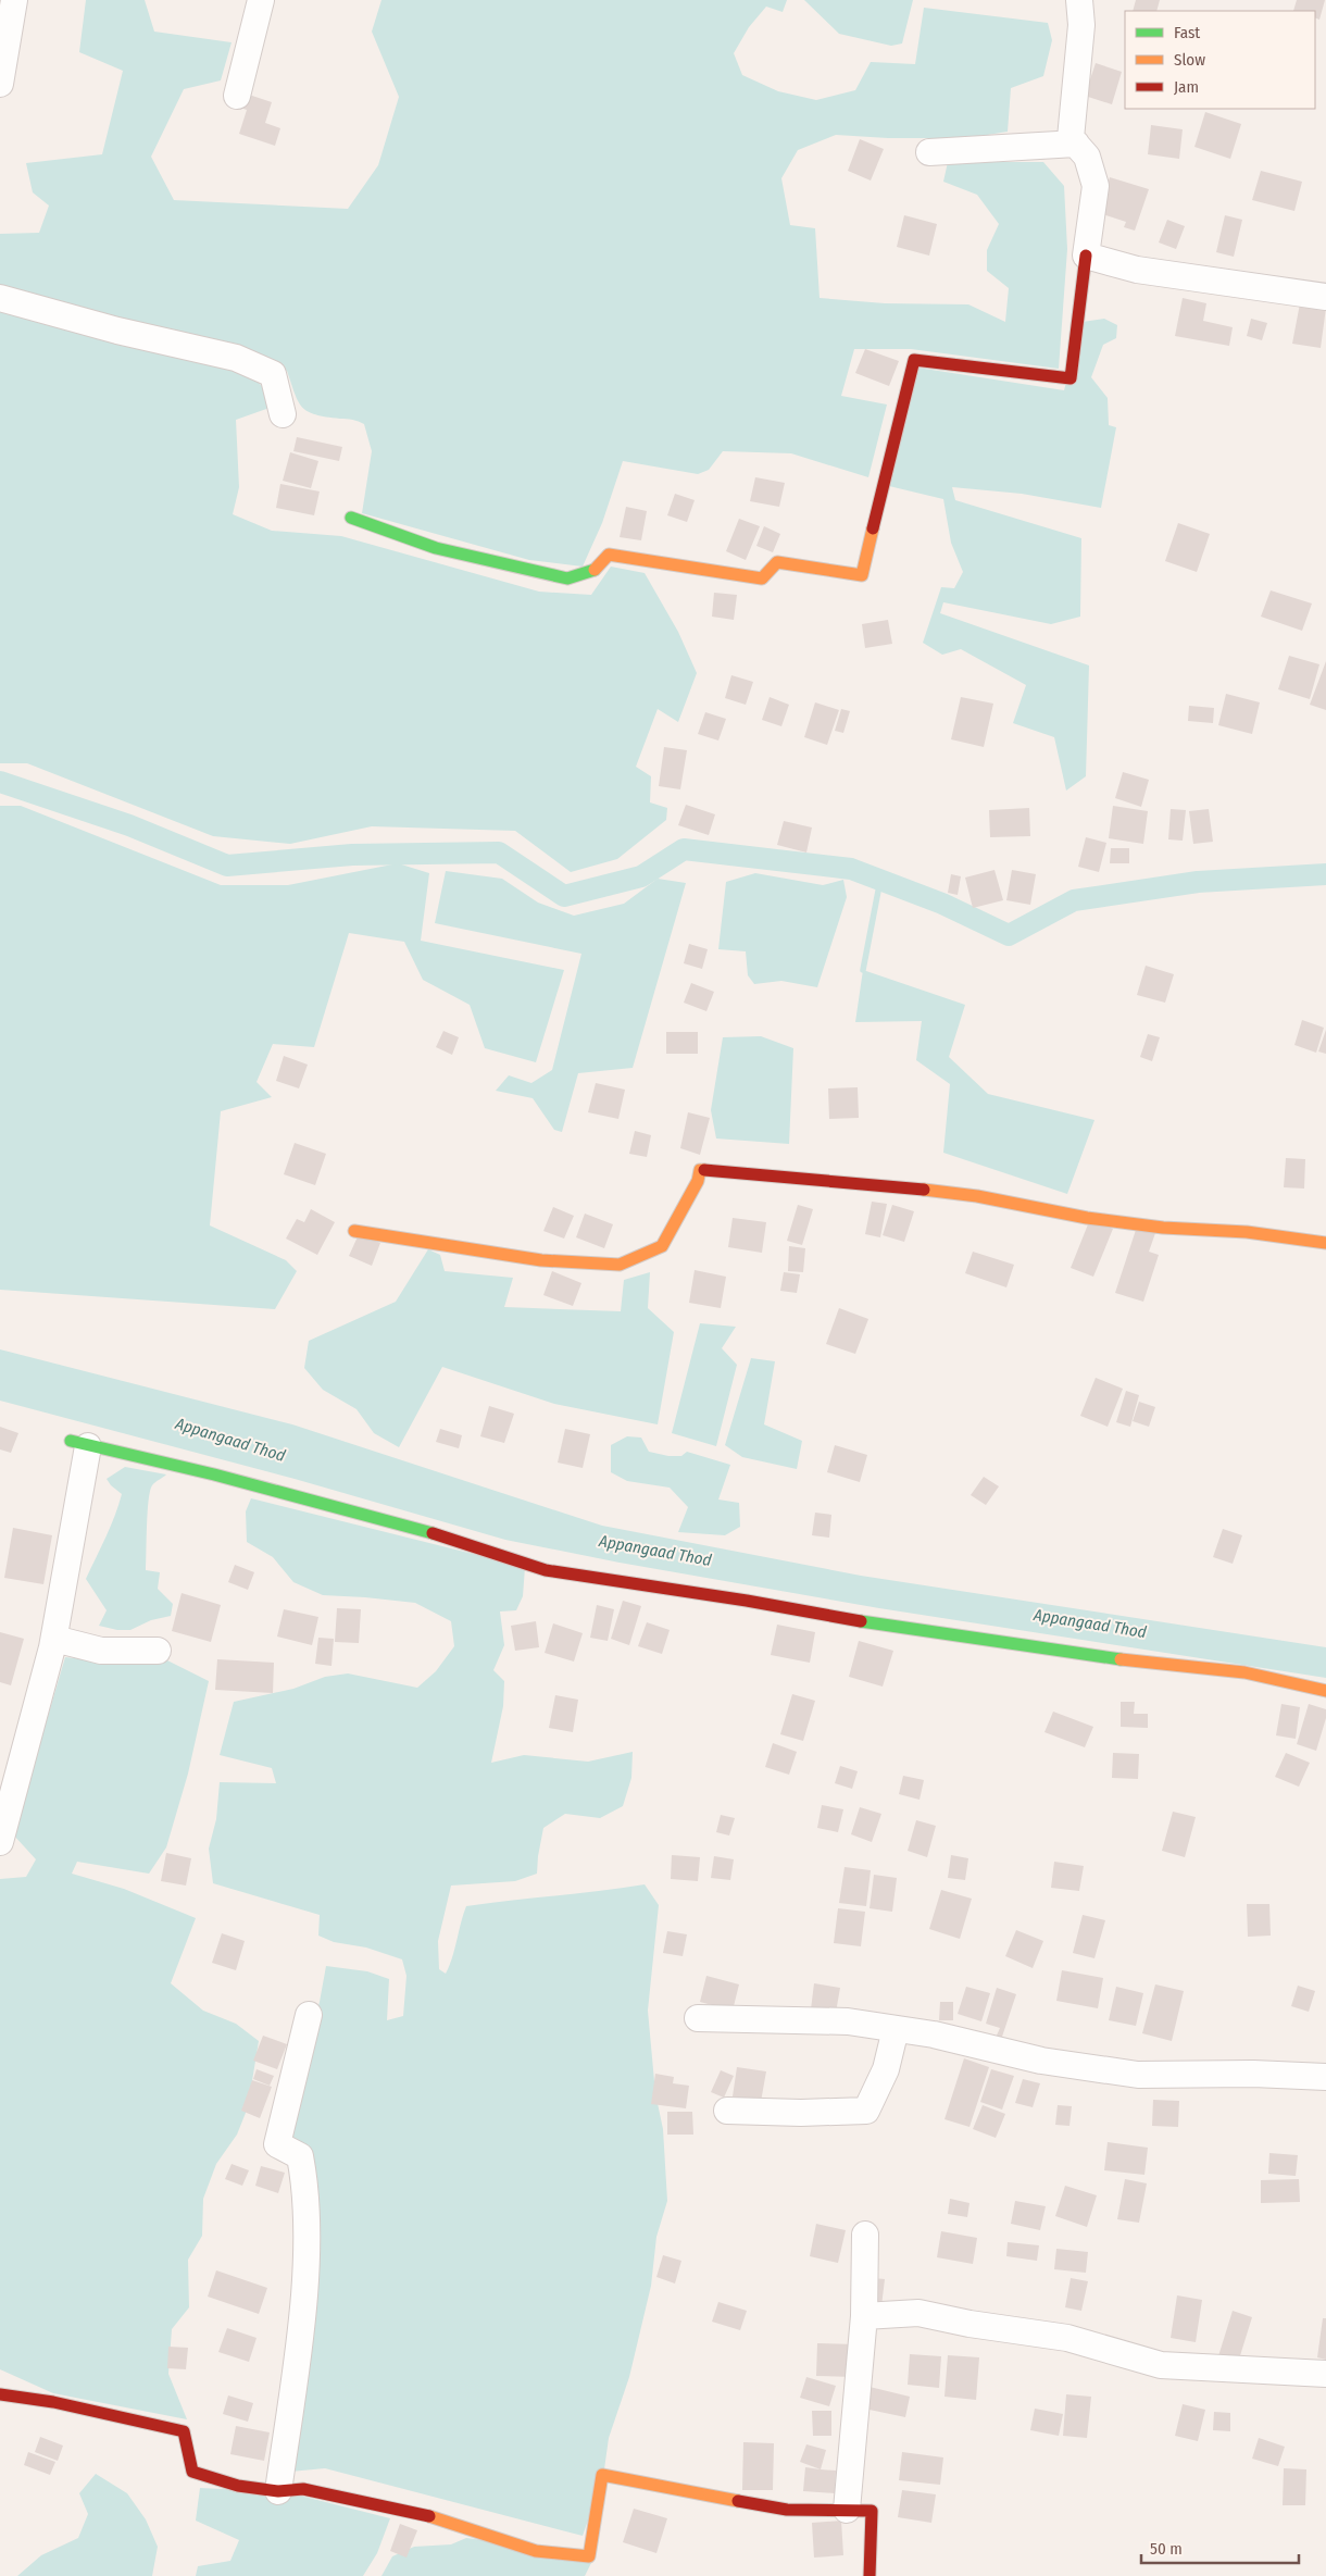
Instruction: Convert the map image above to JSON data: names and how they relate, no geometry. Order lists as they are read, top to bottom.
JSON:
{
  "water": ["Appangaad Thod"],
  "legend": ["Fast", "Slow", "Jam"],
  "scale_bar": "50 m"
}
